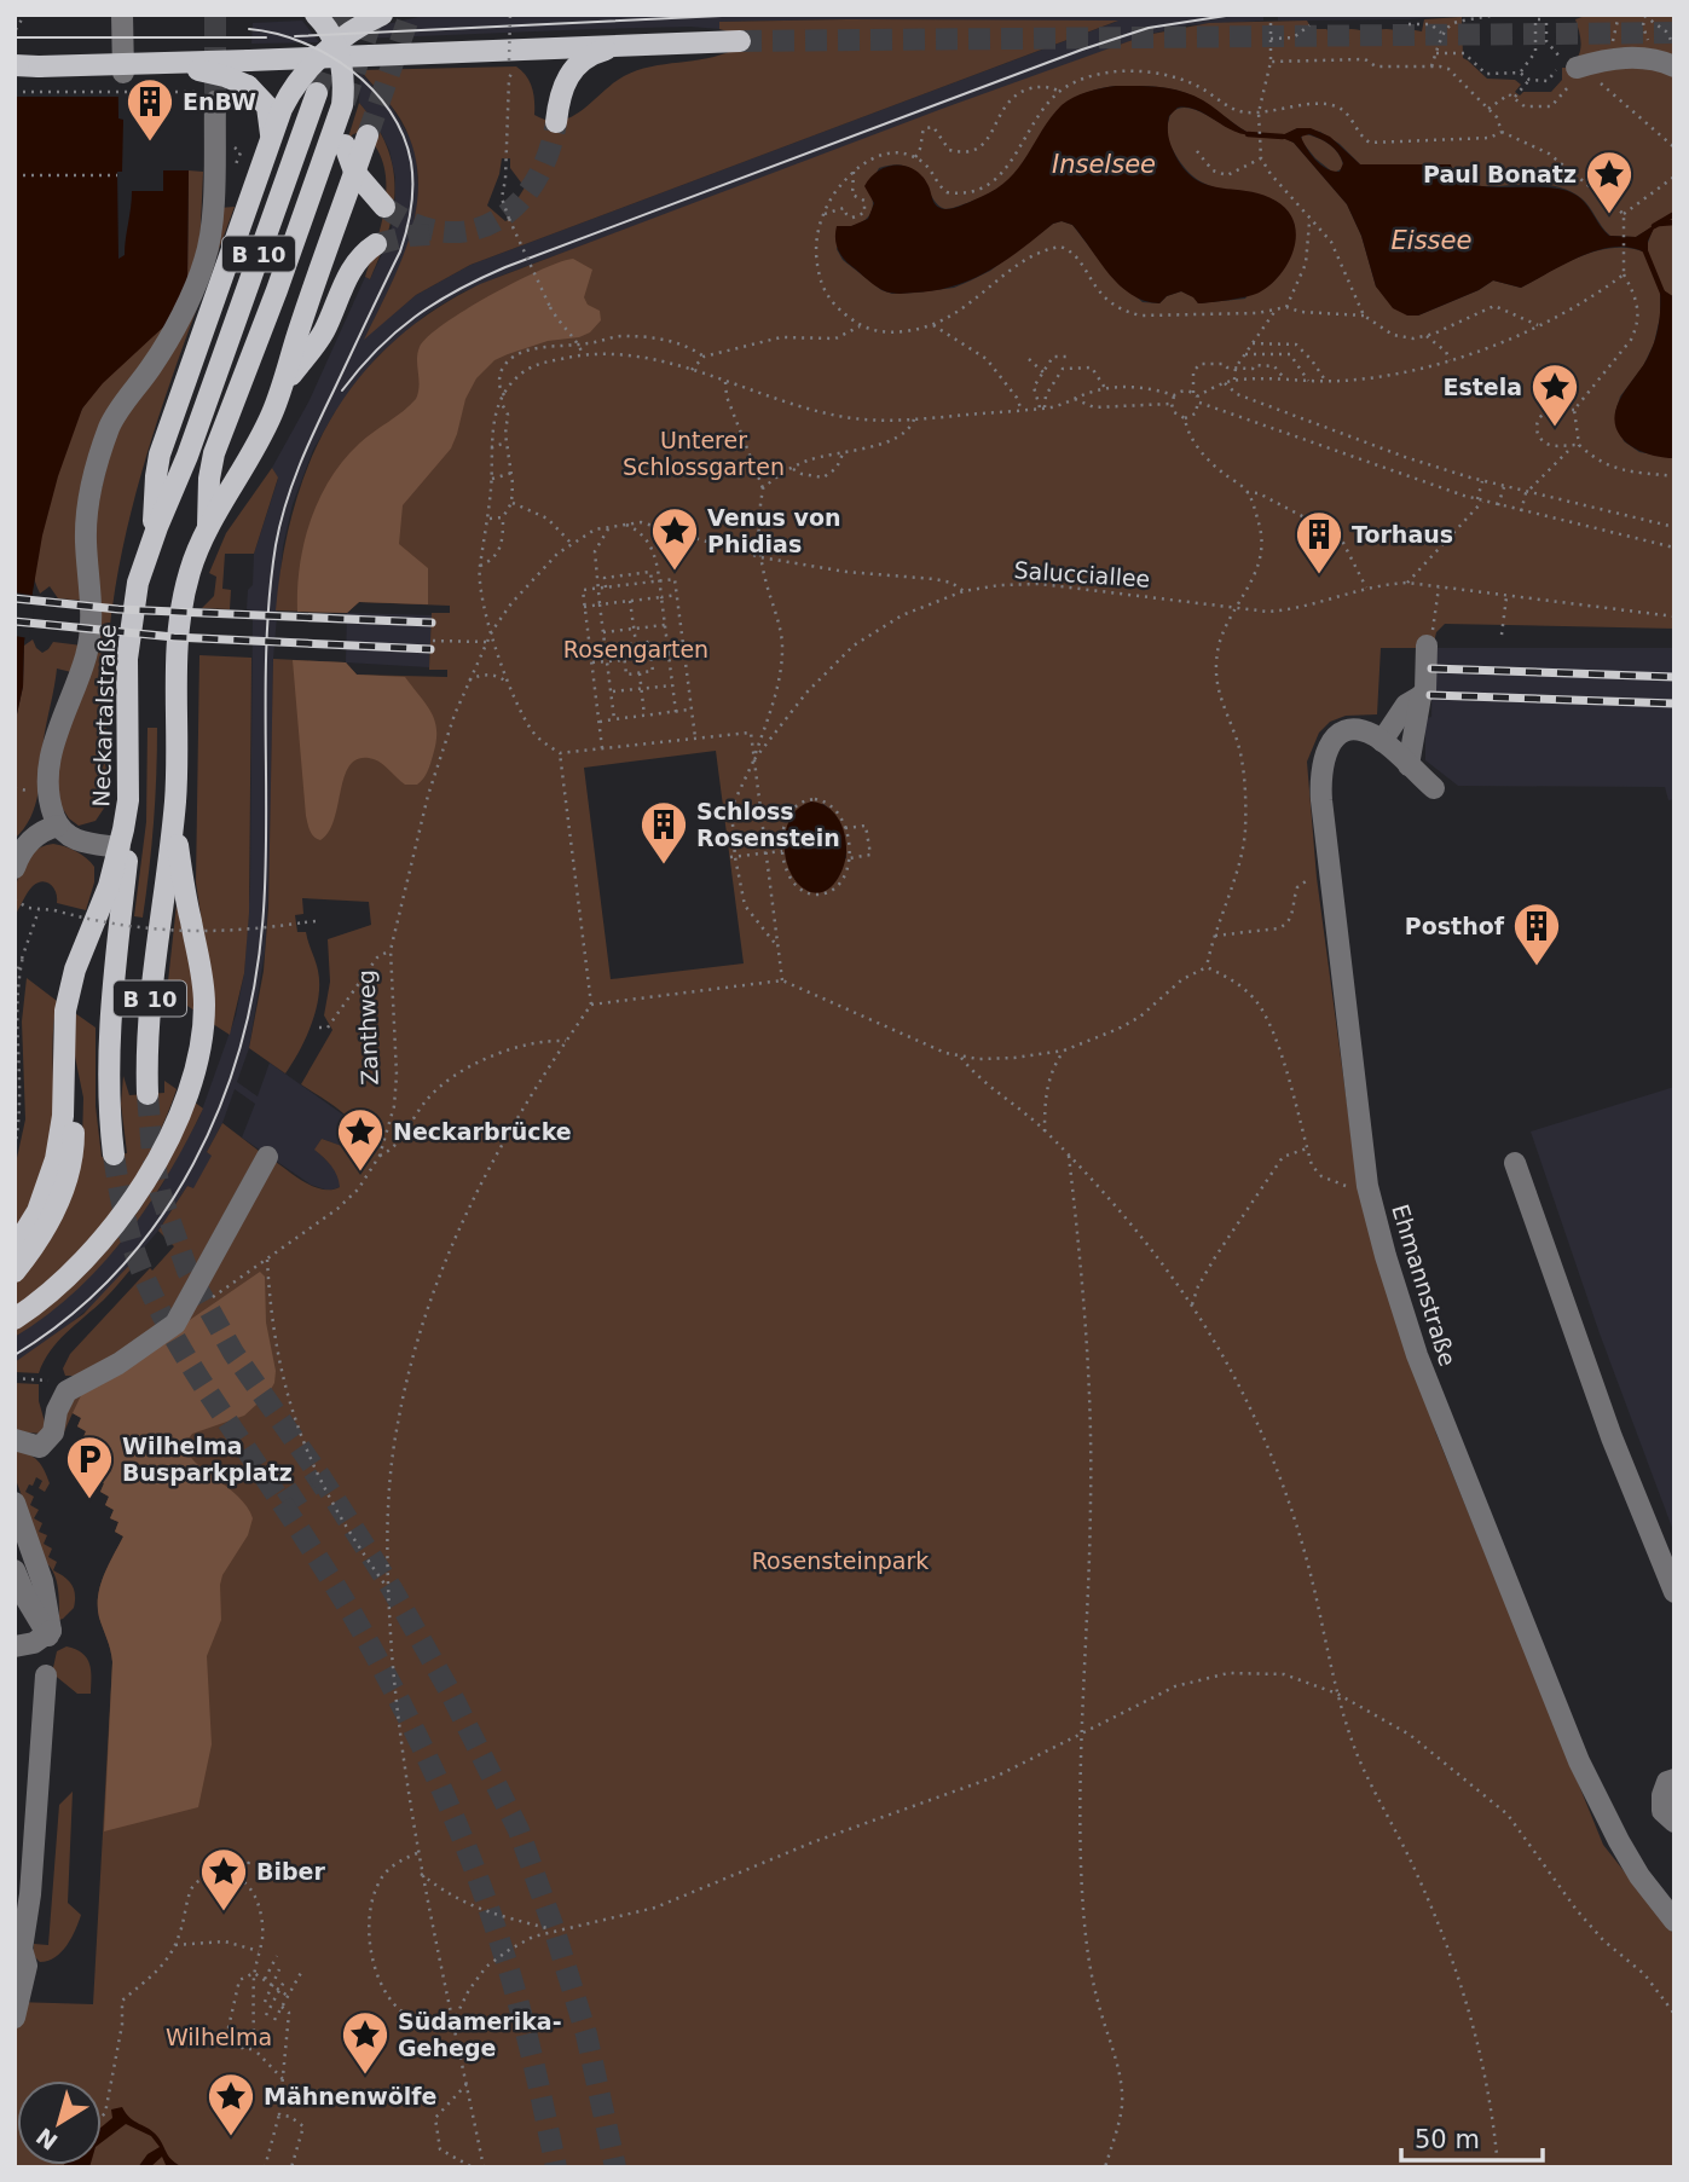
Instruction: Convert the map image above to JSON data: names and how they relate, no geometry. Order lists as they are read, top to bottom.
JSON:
{
  "streets": {
    "main road": ["B 10", "Neckartalstraße"],
    "street": ["Ehmannstraße"],
    "path": ["Salucciallee", "Zanthweg"]
  },
  "crossings": [
    ["B 10", "Neckartalstraße"],
    ["Salucciallee", "Zanthweg"]
  ],
  "water": ["Inselsee", "Eissee"],
  "parks": [
    "Unterer Schlossgarten",
    "Rosengarten",
    "Rosensteinpark",
    "Wilhelma"
  ],
  "places": {
    "building": [
      "EnBW",
      "Torhaus",
      "Schloss Rosenstein",
      "Posthof"
    ],
    "place": [
      "Paul Bonatz",
      "Estela",
      "Venus von Phidias",
      "Neckarbrücke",
      "Biber",
      "Südamerika- Gehege",
      "Mähnenwölfe"
    ],
    "parking": ["Wilhelma Busparkplatz"]
  },
  "scale_bar": "50 m",
  "north": "bottom left"
}
